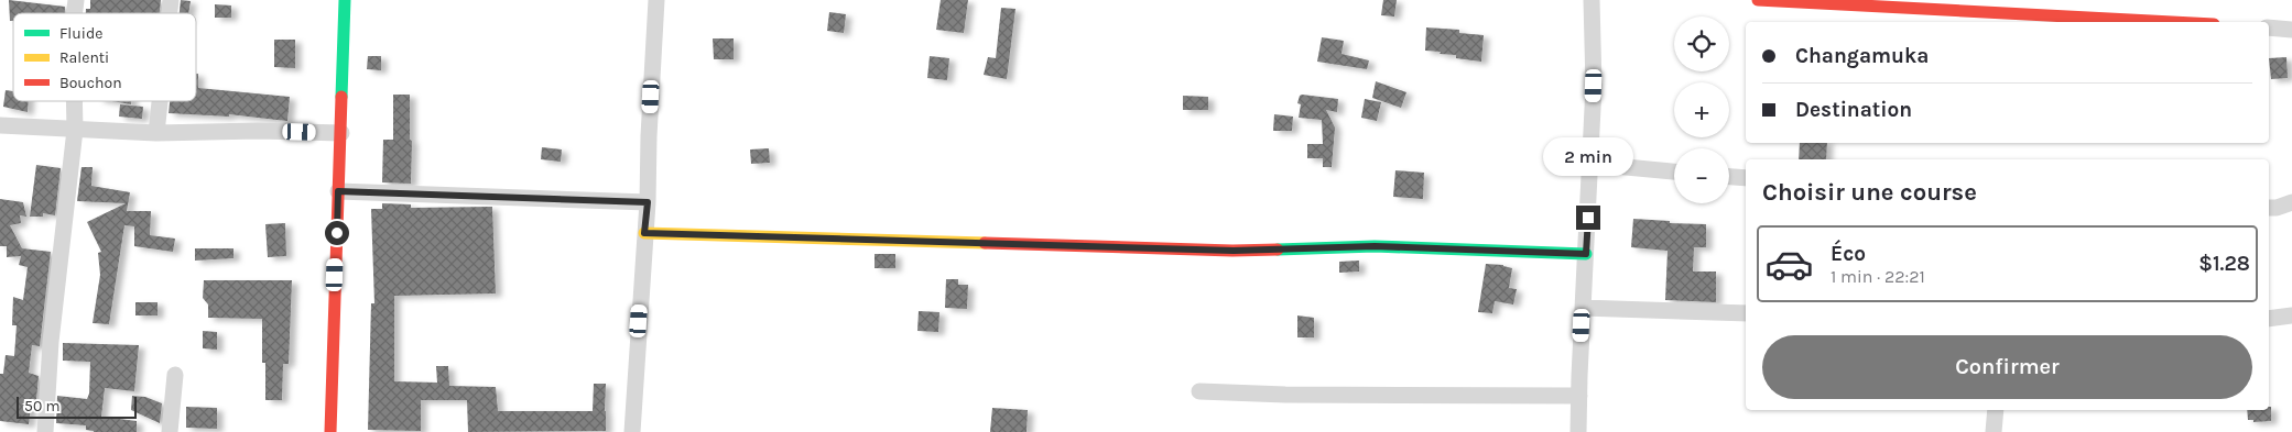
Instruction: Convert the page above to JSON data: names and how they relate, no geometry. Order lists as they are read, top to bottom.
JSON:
{
  "legend": ["Fluide", "Ralenti", "Bouchon"],
  "scale_bar": "50 m",
  "page": {
    "map_buttons": ["+", "−"],
    "banner": ["Changamuka", "Destination"],
    "bubble": "2 min",
    "heading": "Choisir une course",
    "list": [
      {
        "name": "Éco",
        "note": "1 min · 22:21",
        "value": "$1.28"
      }
    ],
    "buttons": "Confirmer",
    "scale": "50 m"
  }
}
